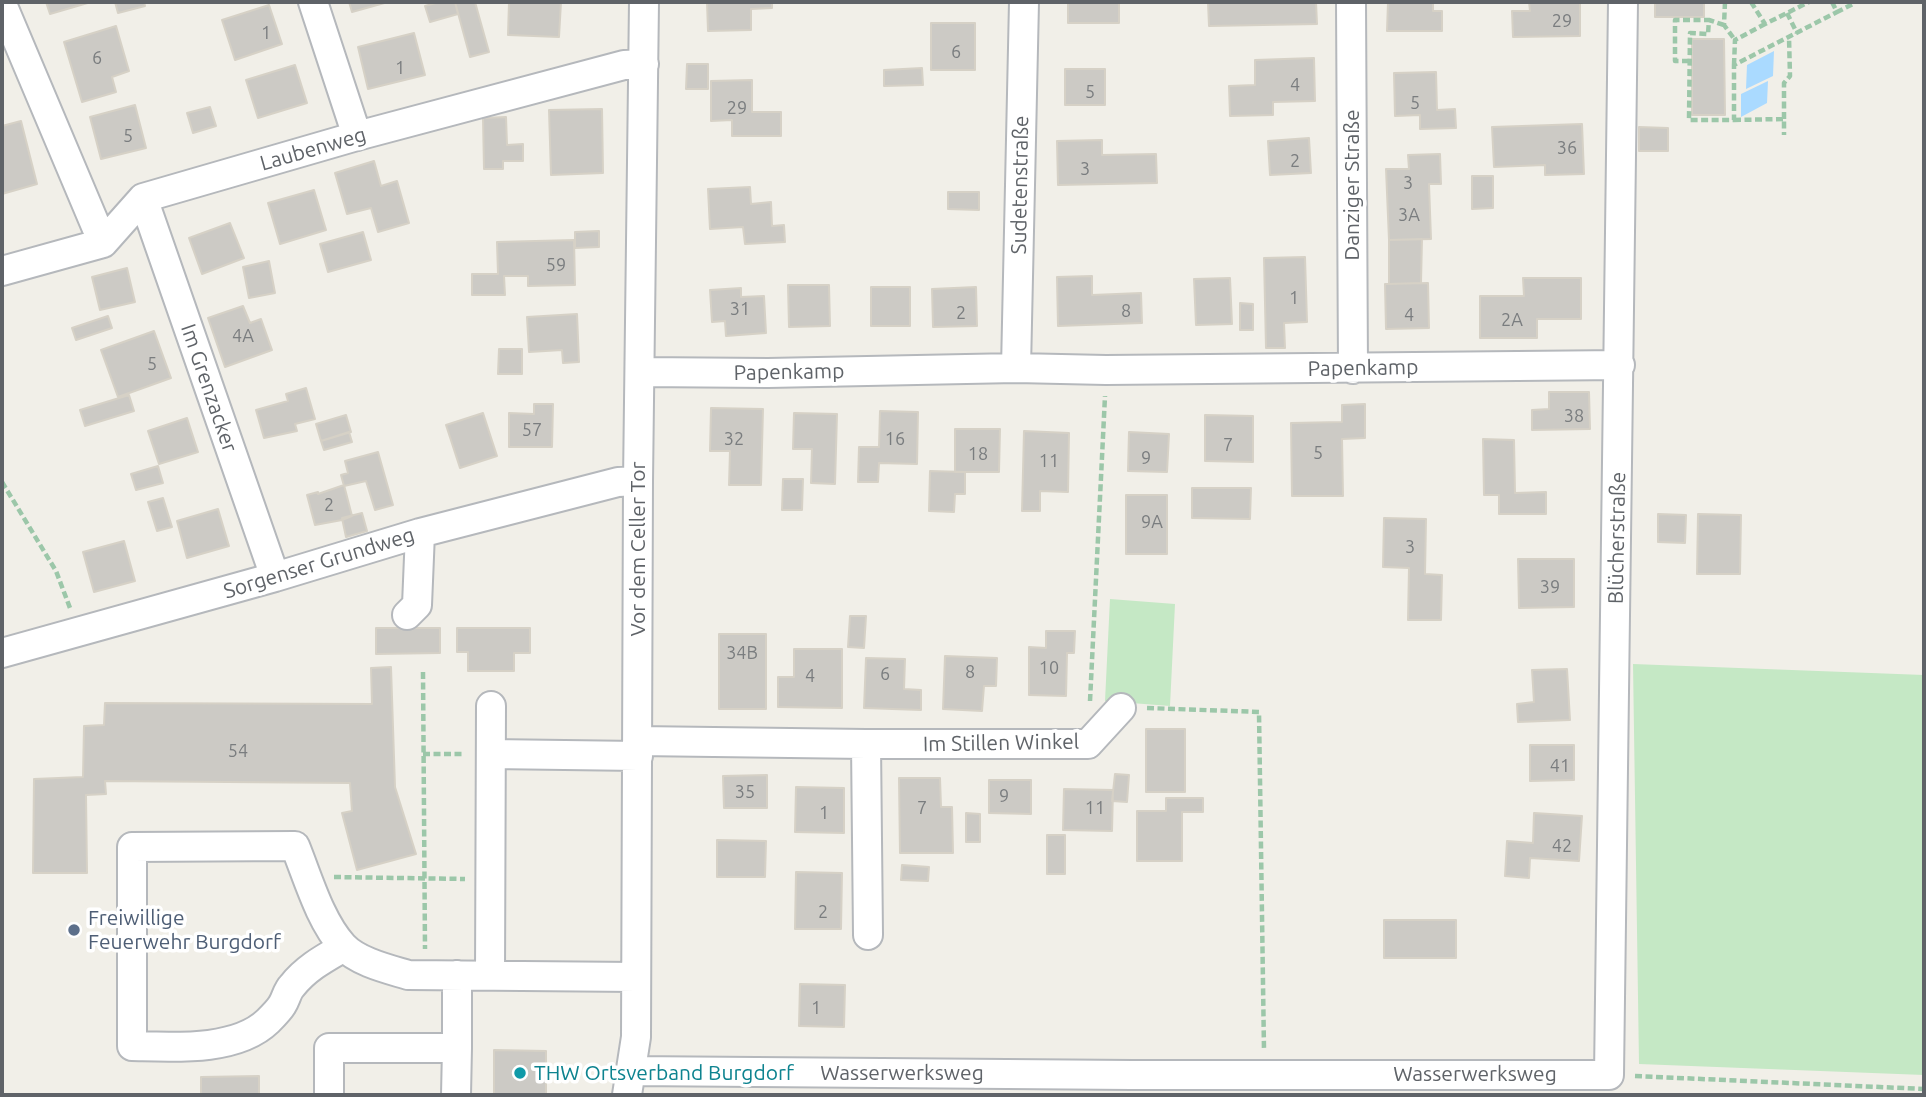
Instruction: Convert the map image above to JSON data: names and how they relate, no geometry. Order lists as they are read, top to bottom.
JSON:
{
  "streets": {
    "street": [
      "Laubenweg",
      "Sudetenstraße",
      "Danziger Straße",
      "Papenkamp",
      "Im Grenzacker",
      "Blücherstraße",
      "Vor dem Celler Tor",
      "Sorgenser Grundweg",
      "Im Stillen Winkel",
      "Wasserwerksweg"
    ]
  },
  "crossings": [
    ["Laubenweg", "Im Grenzacker"],
    ["Laubenweg", "Vor dem Celler Tor"],
    ["Sudetenstraße", "Papenkamp"],
    ["Danziger Straße", "Papenkamp"],
    ["Papenkamp", "Blücherstraße"],
    ["Papenkamp", "Vor dem Celler Tor"],
    ["Im Grenzacker", "Sorgenser Grundweg"],
    ["Blücherstraße", "Wasserwerksweg"],
    ["Vor dem Celler Tor", "Sorgenser Grundweg"],
    ["Vor dem Celler Tor", "Im Stillen Winkel"],
    ["Vor dem Celler Tor", "Wasserwerksweg"]
  ],
  "places": ["Freiwillige Feuerwehr Burgdorf", "THW Ortsverband Burgdorf"],
  "house_numbers": [
    "29",
    "1",
    "6",
    "6",
    "1",
    "4",
    "5",
    "5",
    "29",
    "5",
    "36",
    "2",
    "3",
    "3",
    "3A",
    "59",
    "1",
    "31",
    "8",
    "2",
    "4",
    "2A",
    "4A",
    "5",
    "38",
    "57",
    "32",
    "16",
    "7",
    "5",
    "18",
    "9",
    "11",
    "2",
    "9A",
    "3",
    "39",
    "34B",
    "10",
    "8",
    "6",
    "4",
    "54",
    "41",
    "35",
    "9",
    "7",
    "11",
    "1",
    "42",
    "2",
    "1"
  ]
}
